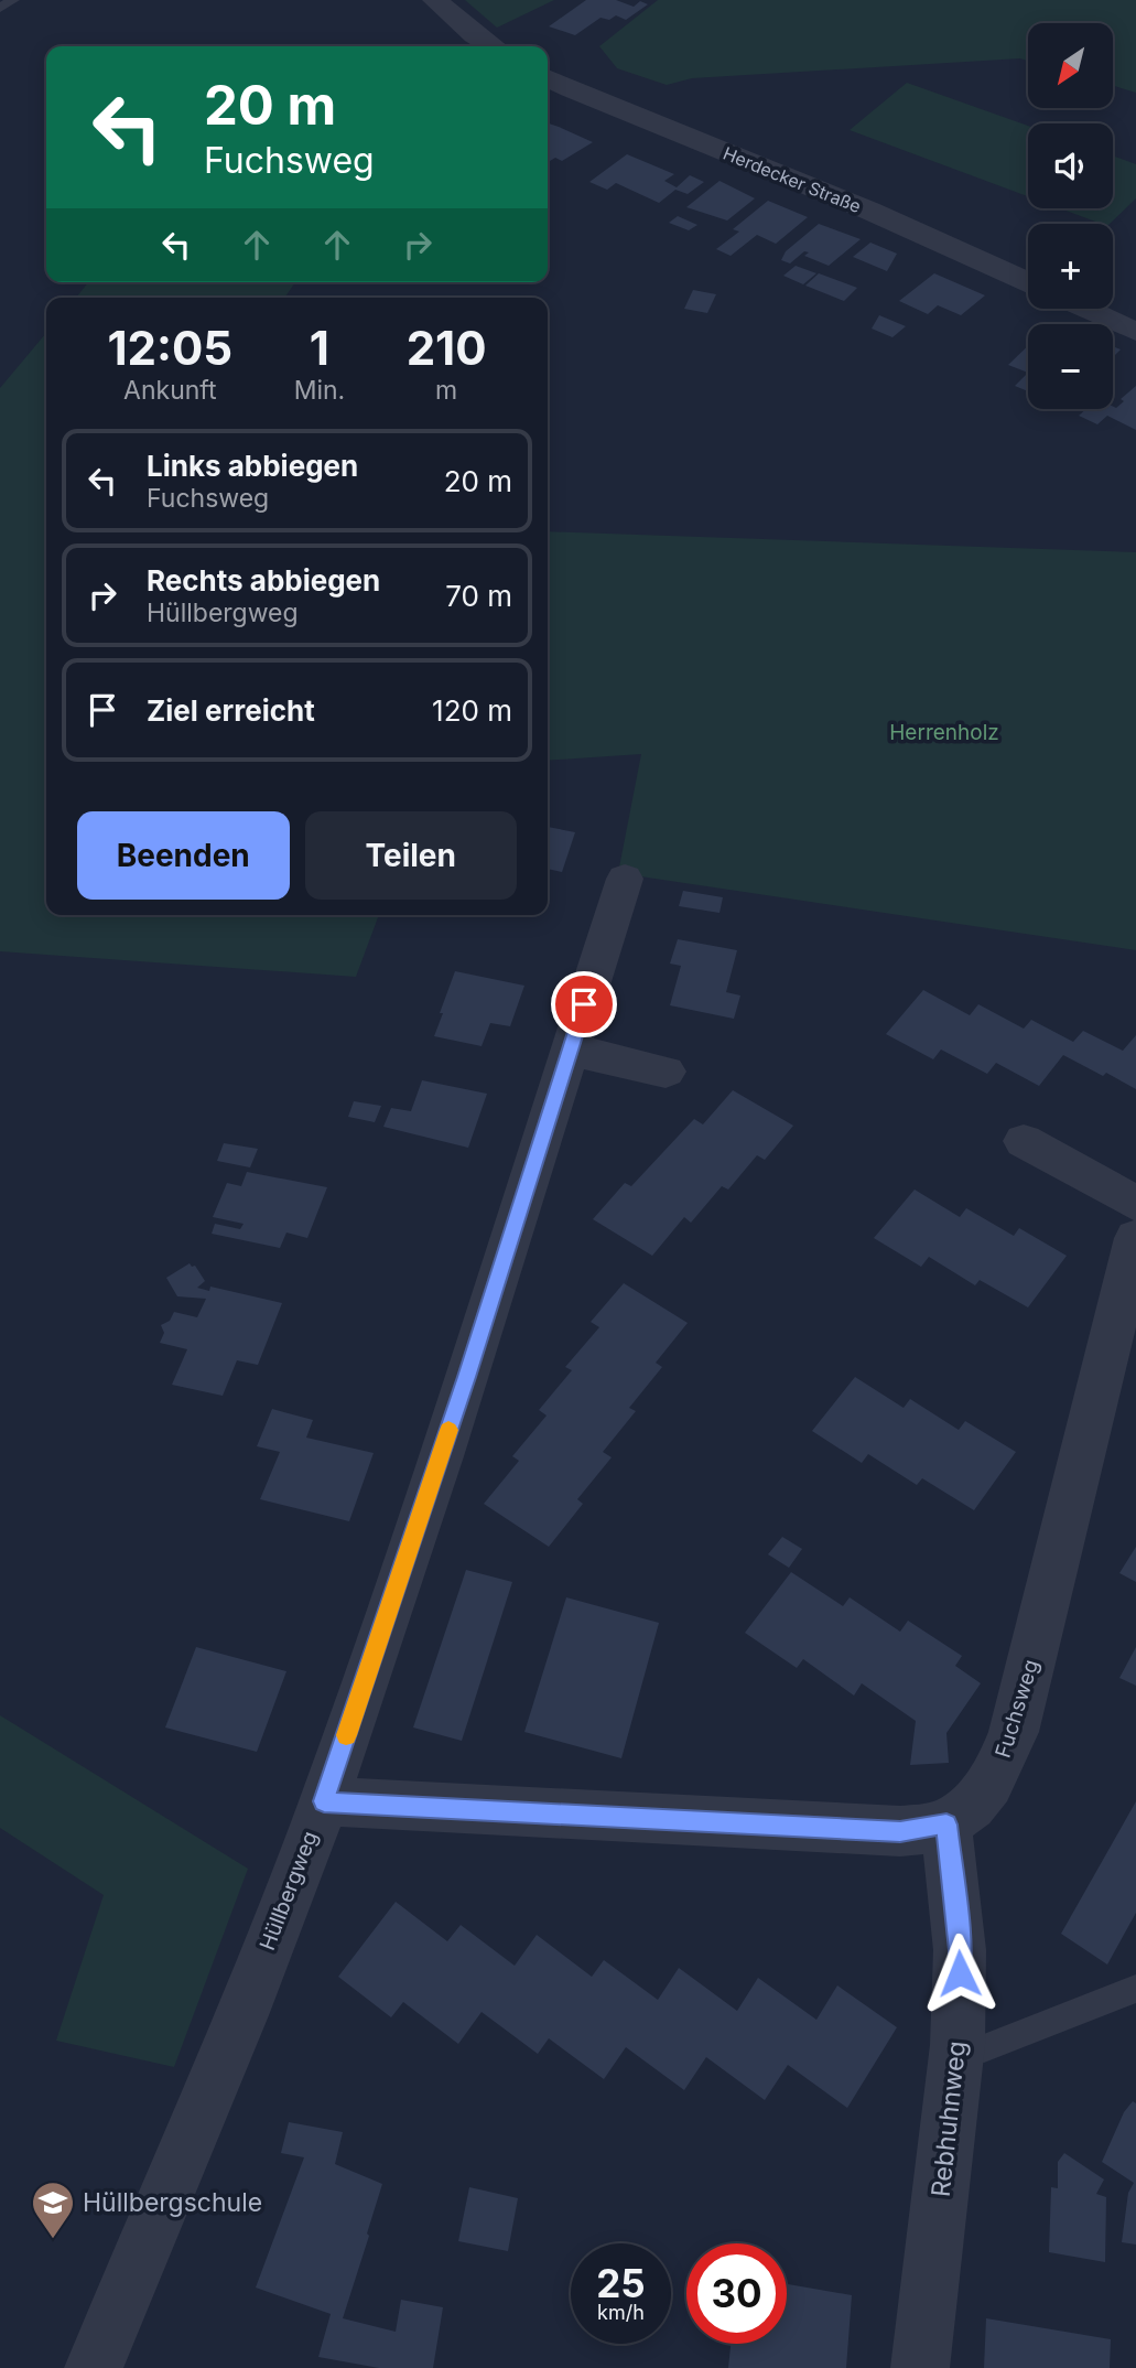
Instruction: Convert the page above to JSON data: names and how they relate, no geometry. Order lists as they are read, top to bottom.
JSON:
{
  "streets": {
    "street": [
      "Herdecker Straße",
      "Fuchsweg",
      "Hüllbergweg",
      "Rebhuhnweg"
    ]
  },
  "crossings": [
    ["Fuchsweg", "Hüllbergweg"],
    ["Fuchsweg", "Rebhuhnweg"]
  ],
  "parks": ["Herrenholz"],
  "places": {
    "school or university": ["Hüllbergschule"]
  },
  "north": "bottom left",
  "page": {
    "map_buttons": ["+", "−"],
    "turn": ["20 m", "Fuchsweg"],
    "eta": [
      "12:05",
      "Ankunft",
      "1",
      "Min.",
      "210",
      "m"
    ],
    "list": [
      {
        "name": "Links abbiegen",
        "note": "Fuchsweg",
        "value": "20 m"
      },
      {
        "name": "Rechts abbiegen",
        "note": "Hüllbergweg",
        "value": "70 m"
      },
      {
        "name": "Ziel erreicht",
        "value": "120 m"
      }
    ],
    "buttons": ["Beenden", "Teilen"],
    "speed": "25 km/h",
    "limit": "30"
  }
}
